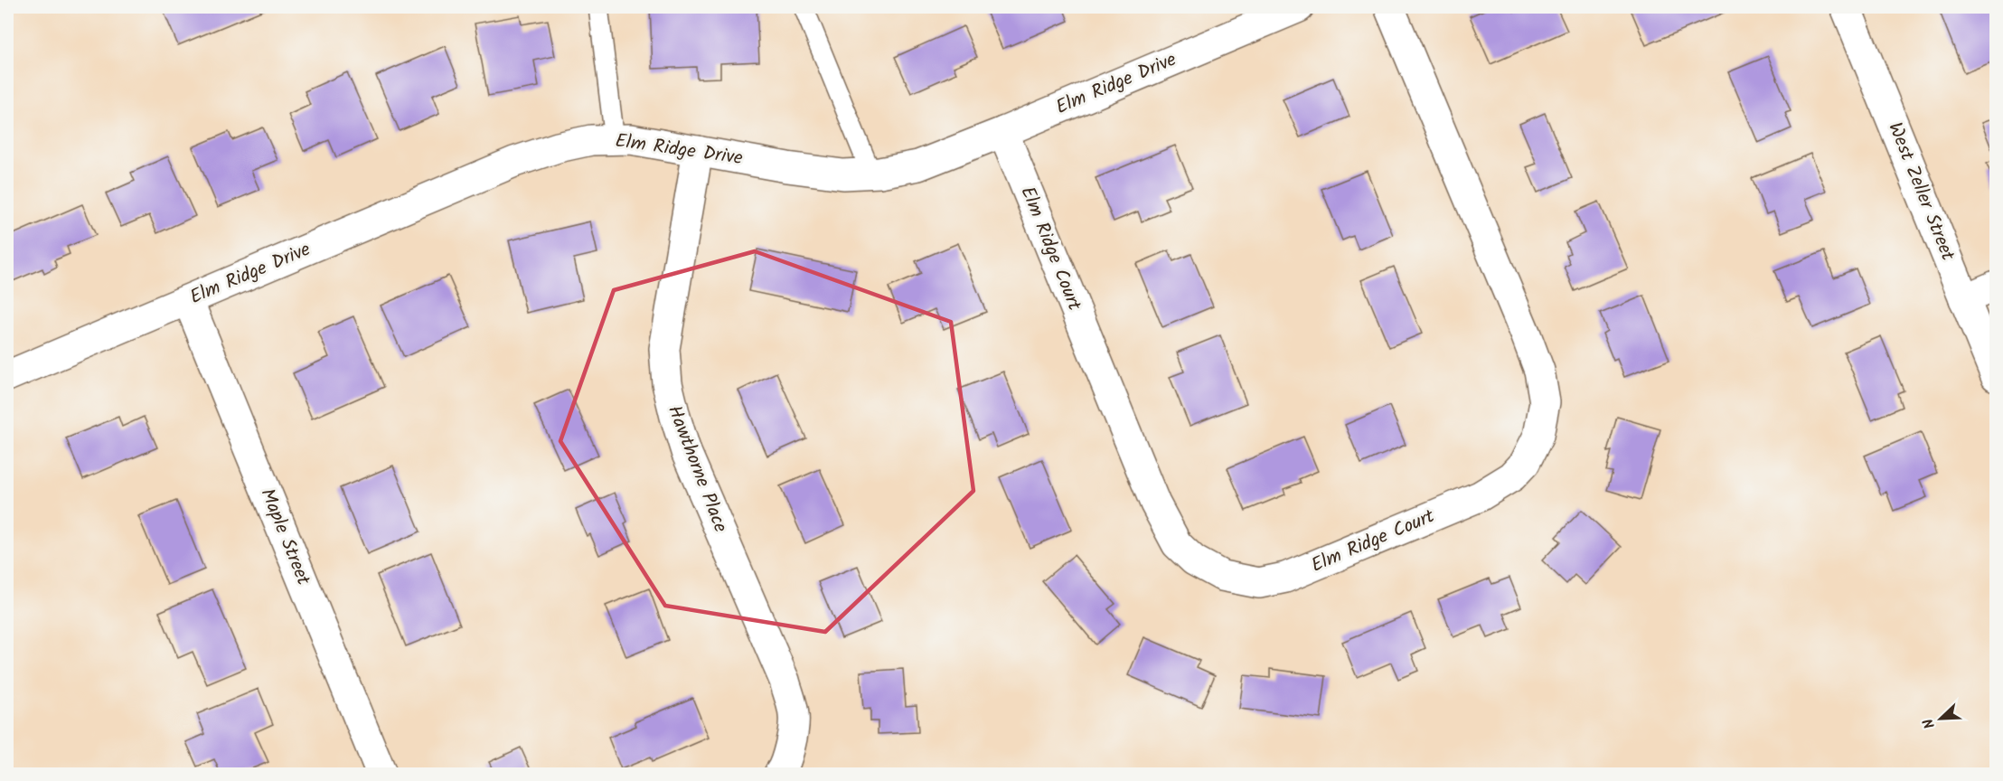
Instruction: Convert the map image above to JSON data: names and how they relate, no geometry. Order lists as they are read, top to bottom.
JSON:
{
  "streets": {
    "street": [
      "Elm Ridge Drive",
      "West Zeller Street",
      "Elm Ridge Court",
      "Hawthorne Place",
      "Maple Street"
    ]
  },
  "crossings": [
    ["Elm Ridge Drive", "Elm Ridge Court"],
    ["Elm Ridge Drive", "Hawthorne Place"],
    ["Elm Ridge Drive", "Maple Street"]
  ],
  "north": "bottom left"
}
